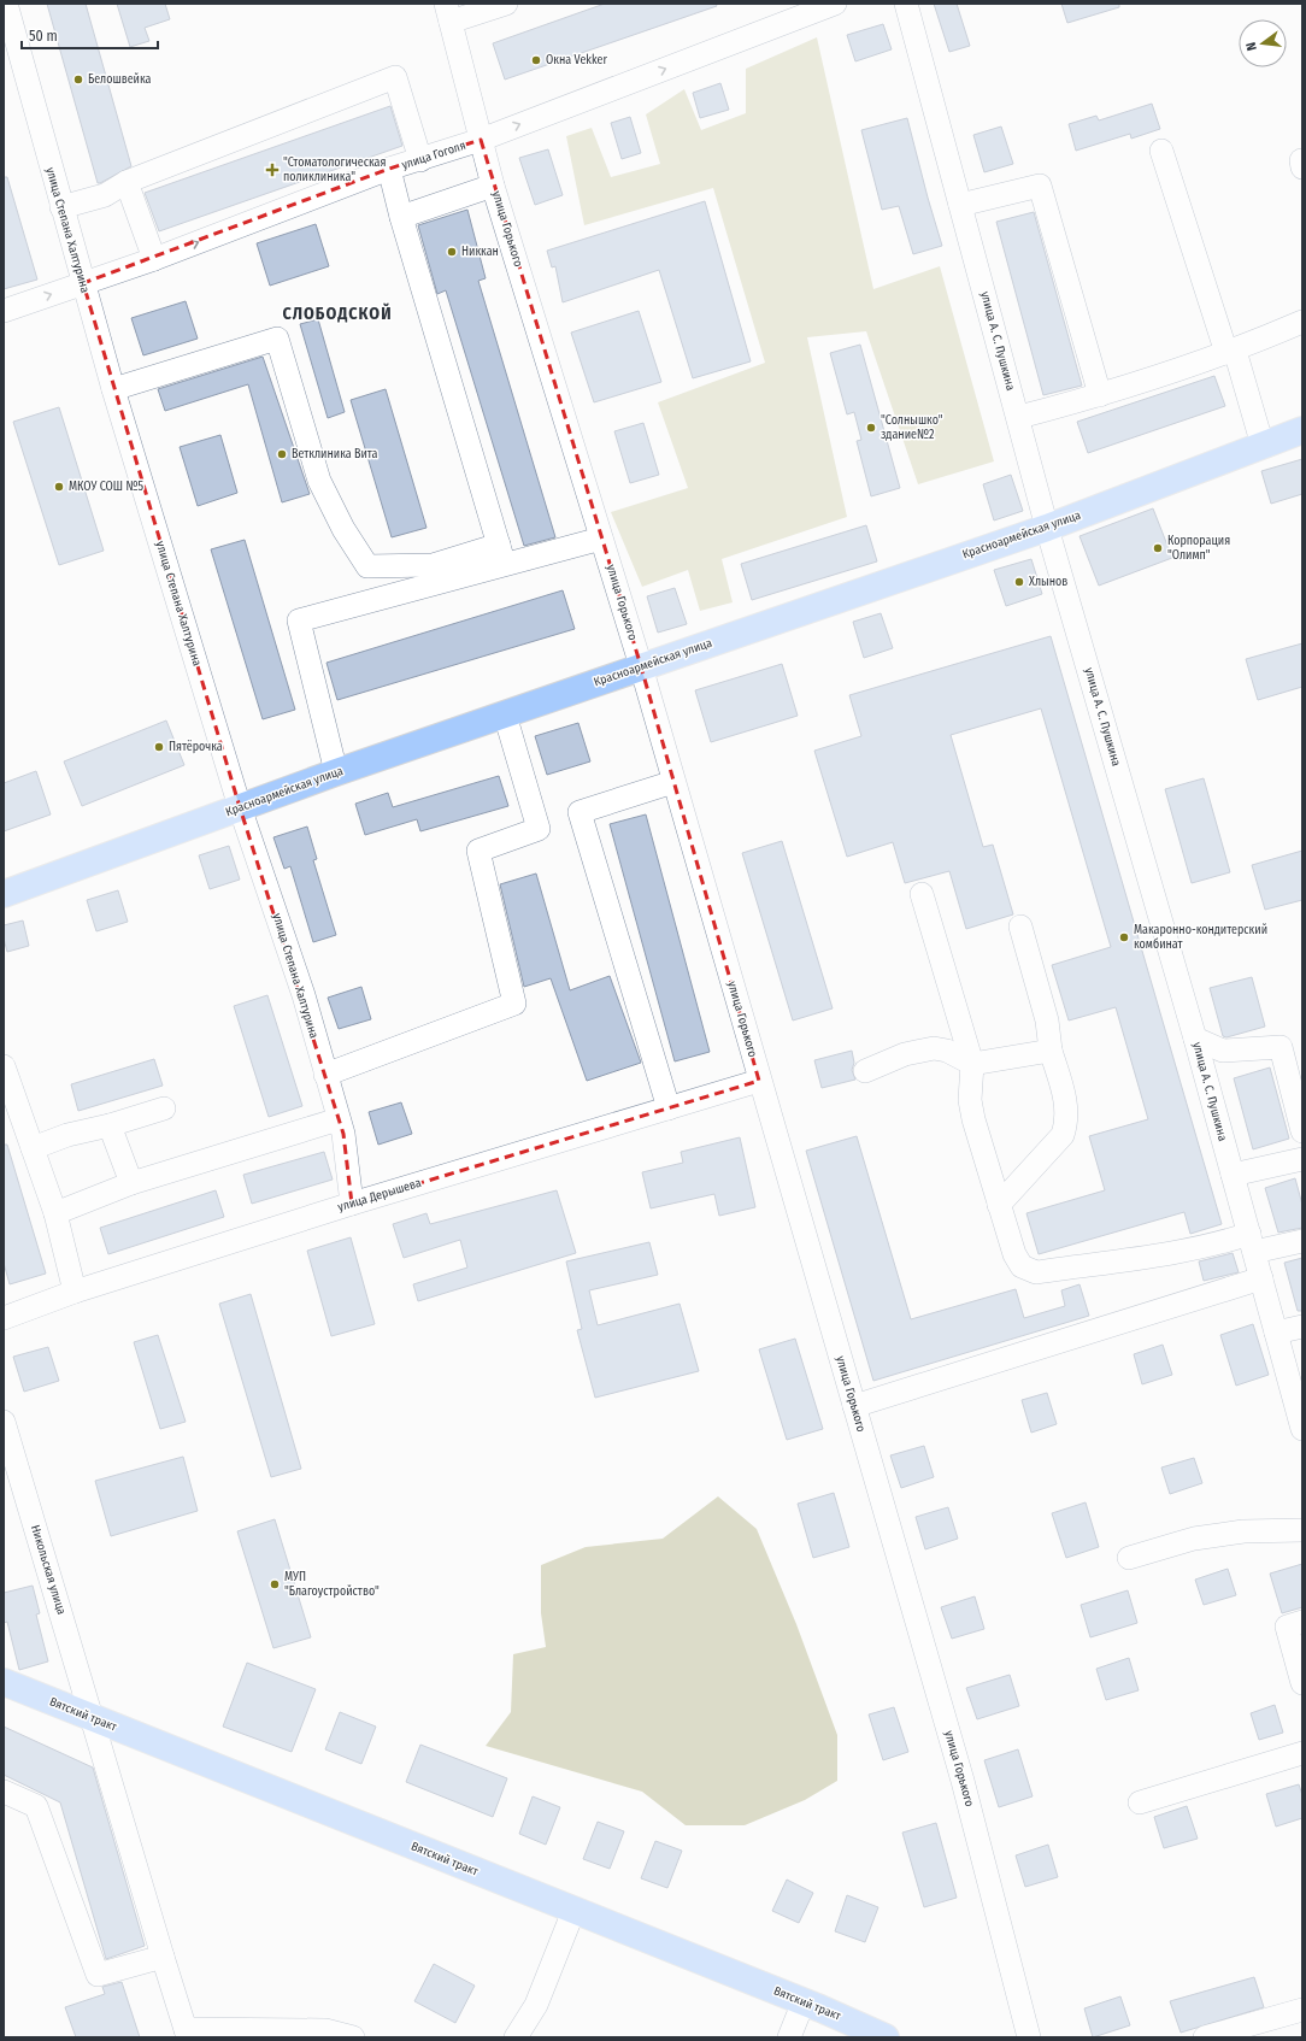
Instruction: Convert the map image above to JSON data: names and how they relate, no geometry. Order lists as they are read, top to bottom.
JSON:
{
  "streets": {
    "main road": ["Красноармейская улица", "Вятский тракт"],
    "street": [
      "улица Гоголя",
      "улица Горького",
      "улица Степана Халтурина",
      "улица А. С. Пушкина",
      "улица Дерышева",
      "Никольская улица"
    ]
  },
  "crossings": [
    ["улица Гоголя", "улица Горького"],
    ["улица Гоголя", "улица Степана Халтурина"],
    ["улица Горького", "Красноармейская улица"],
    ["улица Горького", "улица Дерышева"],
    ["улица Степана Халтурина", "Красноармейская улица"],
    ["улица Степана Халтурина", "улица Дерышева"],
    ["улица А. С. Пушкина", "Красноармейская улица"],
    ["Никольская улица", "Вятский тракт"]
  ],
  "one_way": ["улица Гоголя"],
  "districts": ["СЛОБОДСКОЙ"],
  "places": {
    "other": [
      "Окна Vekker",
      "Белошвейка",
      "Никкан",
      "\"Солнышко\" здание№2",
      "Ветклиника Вита",
      "МКОУ СОШ №5",
      "Корпорация \"Олимп\"",
      "Хлынов",
      "Пятёрочка",
      "Макаронно-кондитерский комбинат",
      "МУП \"Благоустройство\""
    ],
    "health": ["\"Стоматологическая поликлиника\""]
  },
  "scale_bar": "50 m",
  "north": "left"
}
